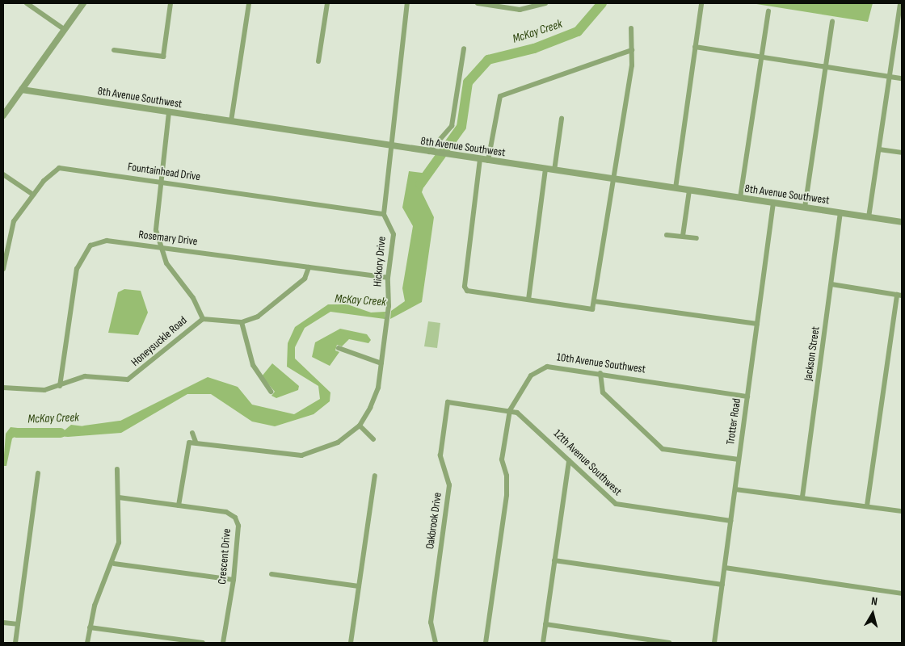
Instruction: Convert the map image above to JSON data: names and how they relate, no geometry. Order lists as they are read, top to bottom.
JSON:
{
  "streets": {
    "street": [
      "8th Avenue Southwest",
      "Fountainhead Drive",
      "Rosemary Drive",
      "Hickory Drive",
      "Honeysuckle Road",
      "Jackson Street",
      "10th Avenue Southwest",
      "Trotter Road",
      "12th Avenue Southwest",
      "Oakbrook Drive",
      "Crescent Drive"
    ]
  },
  "crossings": [
    ["8th Avenue Southwest", "Jackson Street"],
    ["8th Avenue Southwest", "Trotter Road"],
    ["Fountainhead Drive", "Hickory Drive"],
    ["Rosemary Drive", "Hickory Drive"],
    ["Rosemary Drive", "Honeysuckle Road"],
    ["Hickory Drive", "Crescent Drive"],
    ["10th Avenue Southwest", "Trotter Road"],
    ["10th Avenue Southwest", "12th Avenue Southwest"],
    ["10th Avenue Southwest", "Oakbrook Drive"],
    ["Trotter Road", "12th Avenue Southwest"],
    ["12th Avenue Southwest", "Oakbrook Drive"]
  ],
  "water": ["McKay Creek"],
  "north": "top"
}
